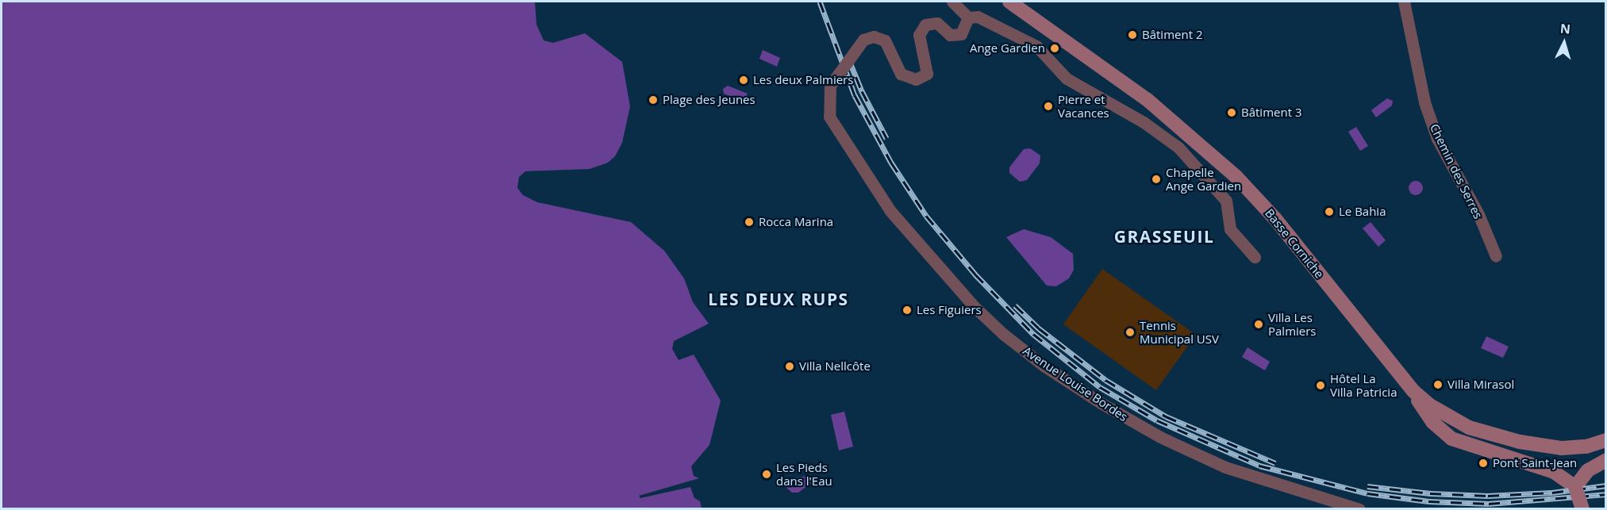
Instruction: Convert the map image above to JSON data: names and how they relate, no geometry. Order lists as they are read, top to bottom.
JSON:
{
  "streets": {
    "main road": ["Basse Corniche"],
    "street": ["Chemin des Serres", "Avenue Louise Bordes"]
  },
  "districts": ["GRASSEUIL", "LES DEUX RUPS"],
  "places": [
    "Bâtiment 2",
    "Ange Gardien",
    "Les deux Palmiers",
    "Plage des Jeunes",
    "Pierre et Vacances",
    "Bâtiment 3",
    "Chapelle Ange Gardien",
    "Le Bahia",
    "Rocca Marina",
    "Les Figuiers",
    "Villa Les Palmiers",
    "Tennis Municipal USV",
    "Villa Nellcôte",
    "Villa Mirasol",
    "Hôtel La Villa Patricia",
    "Pont Saint-Jean",
    "Les Pieds dans l'Eau"
  ],
  "north": "top"
}
